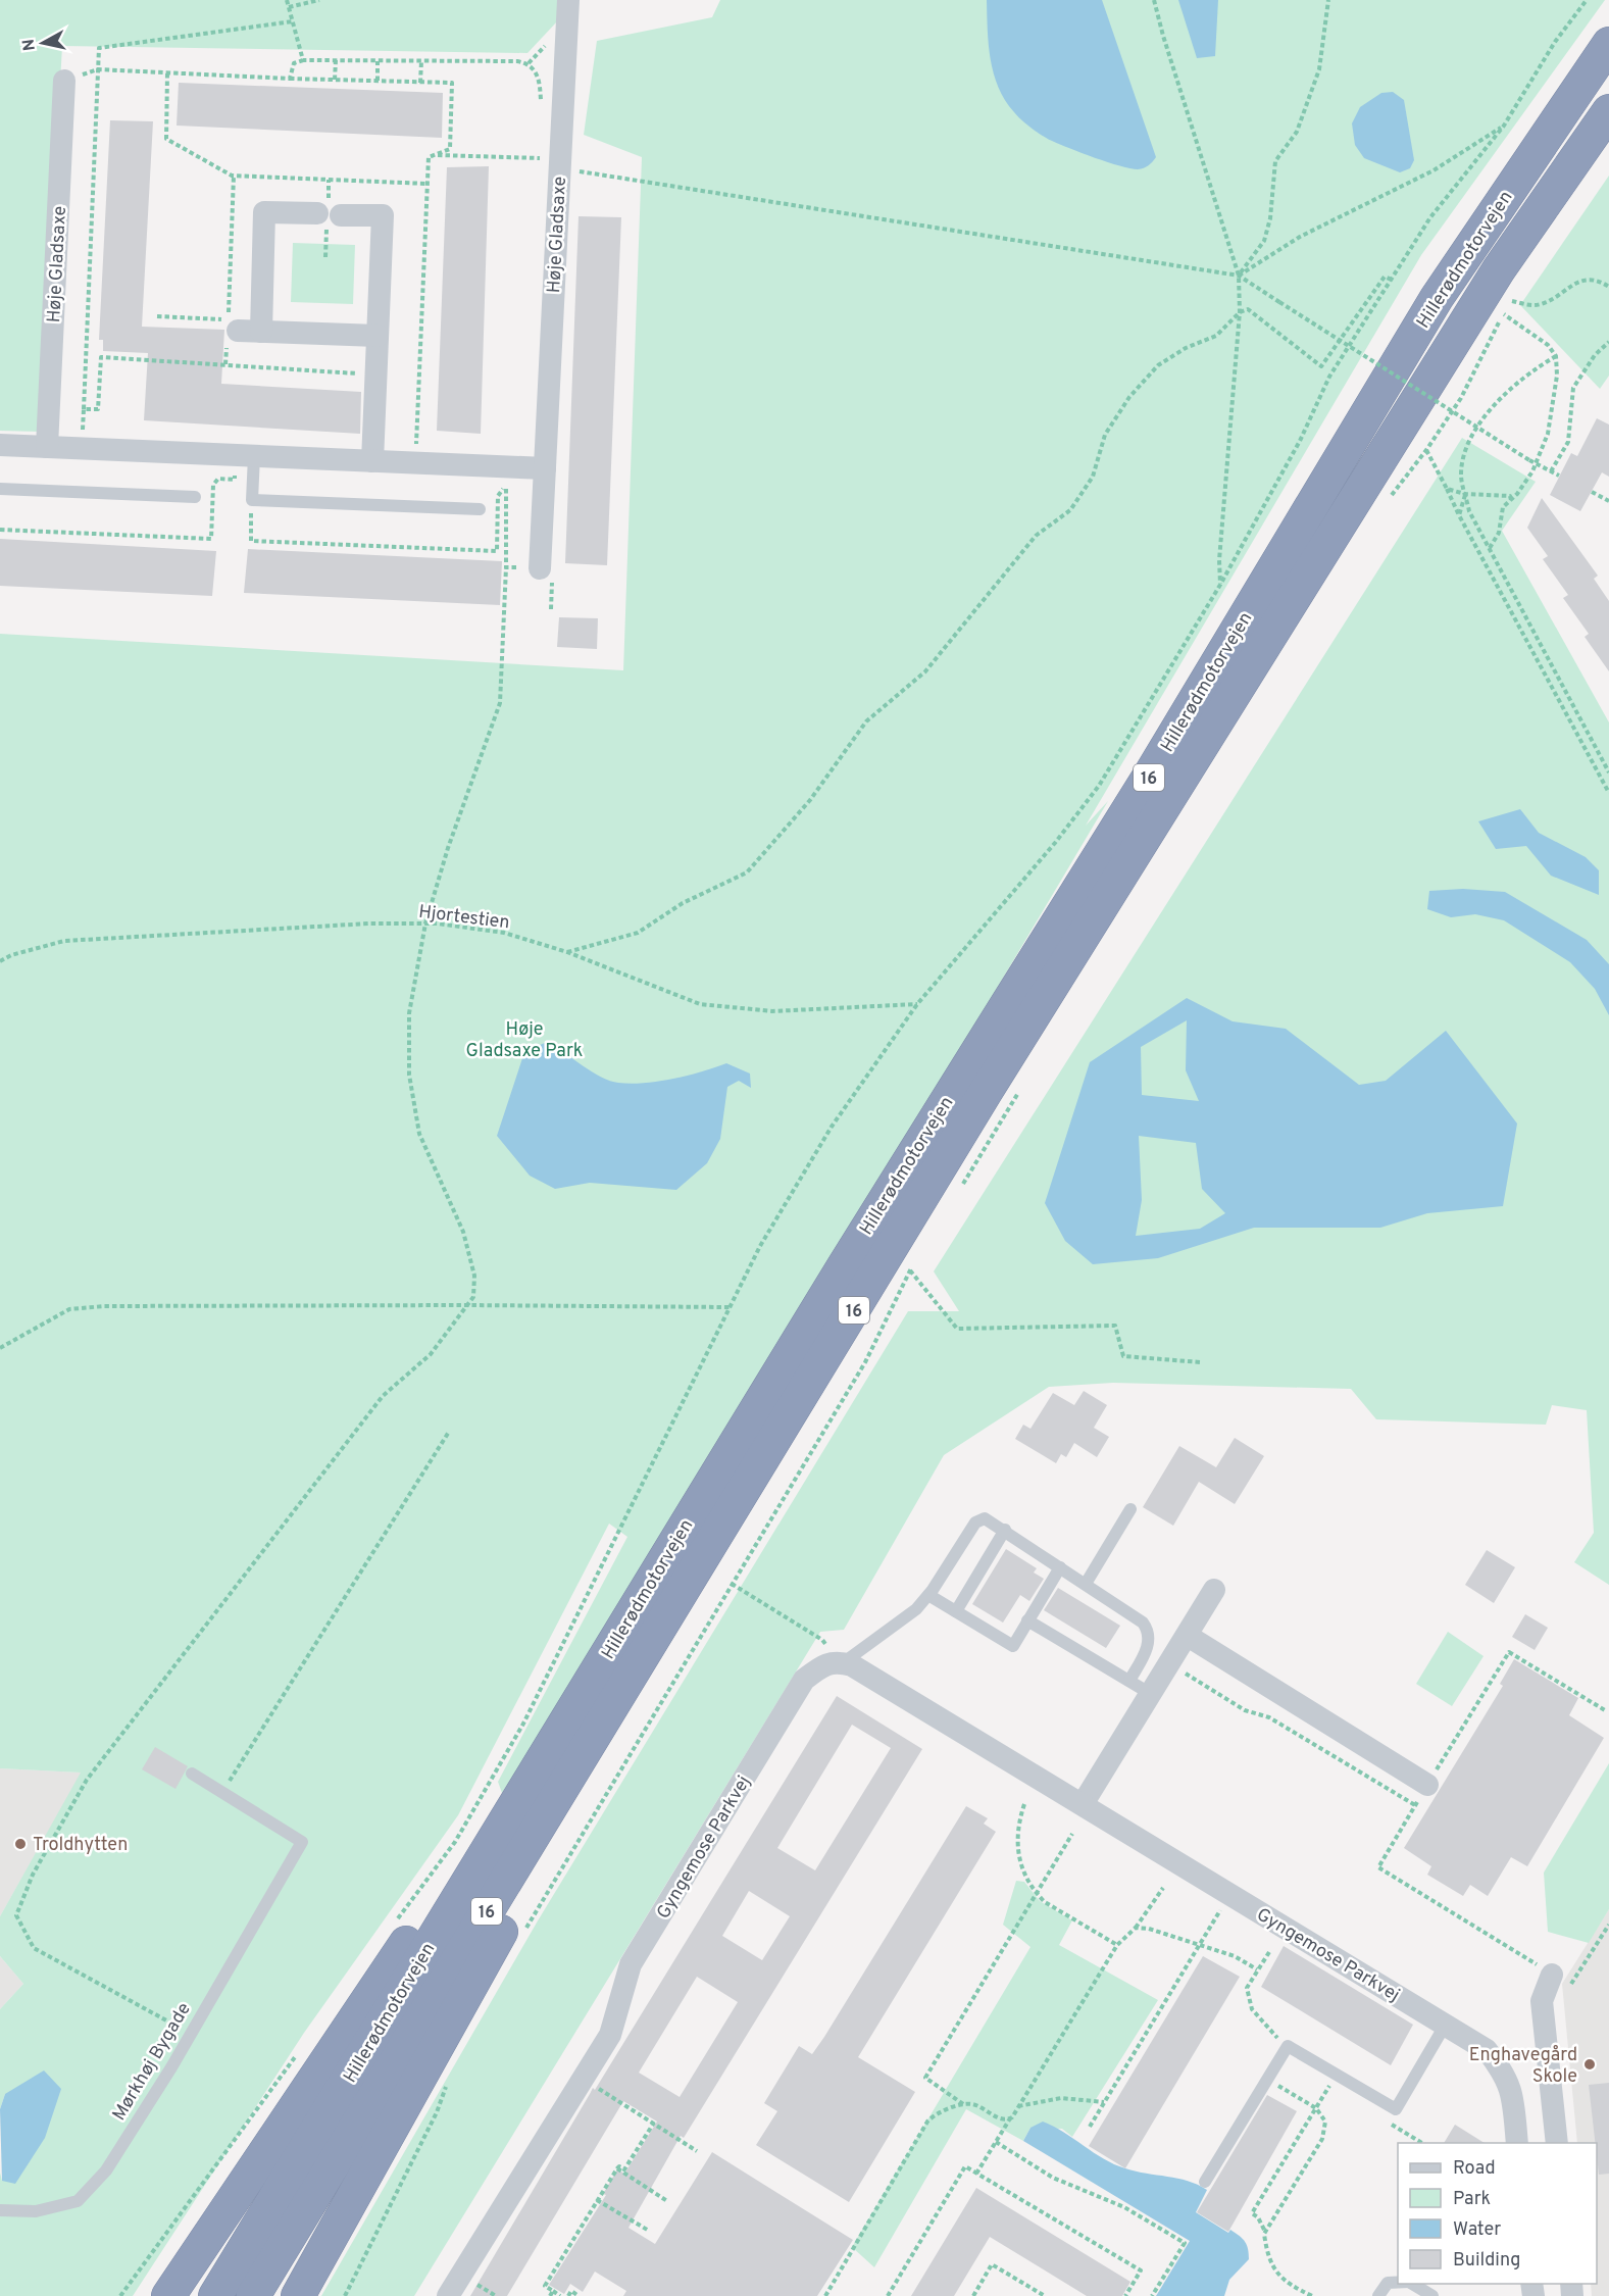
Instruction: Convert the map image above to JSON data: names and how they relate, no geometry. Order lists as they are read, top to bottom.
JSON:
{
  "streets": {
    "highway": ["Hillerødmotorvejen", "16"],
    "street": ["Høje Gladsaxe", "Gyngemose Parkvej"],
    "lane": ["Mørkhøj Bygade"],
    "path": ["Hjortestien"]
  },
  "parks": ["Høje Gladsaxe Park"],
  "places": ["Troldhytten", "Enghavegård Skole"],
  "legend": [
    "Road",
    "Park",
    "Water",
    "Building"
  ],
  "north": "left"
}
